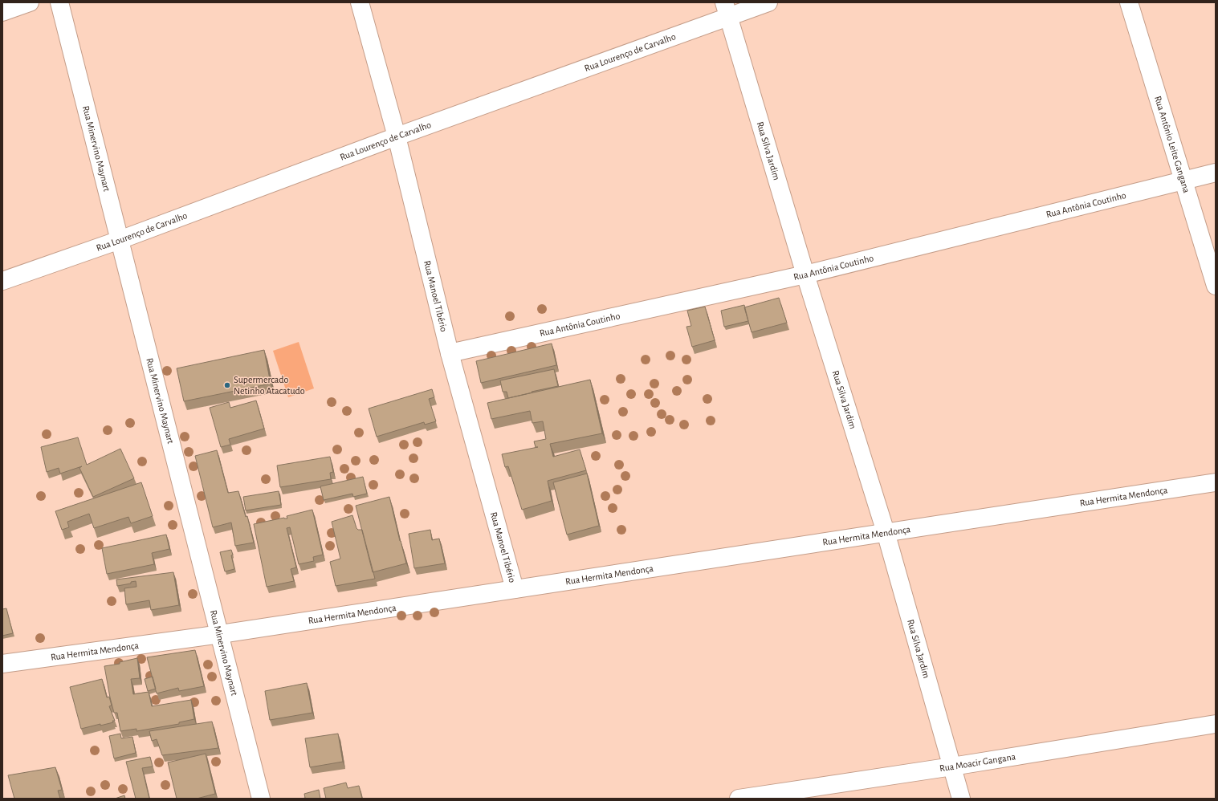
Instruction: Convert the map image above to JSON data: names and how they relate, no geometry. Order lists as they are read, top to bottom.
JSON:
{
  "streets": {
    "street": [
      "Rua Lourenço de Carvalho",
      "Rua Antônio Leite Gangana",
      "Rua Minervino Maynart",
      "Rua Silva Jardim",
      "Rua Antônia Coutinho",
      "Rua Manoel Tibério",
      "Rua Hermita Mendonça",
      "Rua Moacir Gangana"
    ]
  },
  "crossings": [
    ["Rua Lourenço de Carvalho", "Rua Minervino Maynart"],
    ["Rua Lourenço de Carvalho", "Rua Silva Jardim"],
    ["Rua Lourenço de Carvalho", "Rua Manoel Tibério"],
    ["Rua Antônio Leite Gangana", "Rua Antônia Coutinho"],
    ["Rua Minervino Maynart", "Rua Hermita Mendonça"],
    ["Rua Silva Jardim", "Rua Antônia Coutinho"],
    ["Rua Silva Jardim", "Rua Hermita Mendonça"],
    ["Rua Silva Jardim", "Rua Moacir Gangana"],
    ["Rua Antônia Coutinho", "Rua Manoel Tibério"],
    ["Rua Manoel Tibério", "Rua Hermita Mendonça"]
  ],
  "places": ["Supermercado Netinho Atacatudo"]
}
